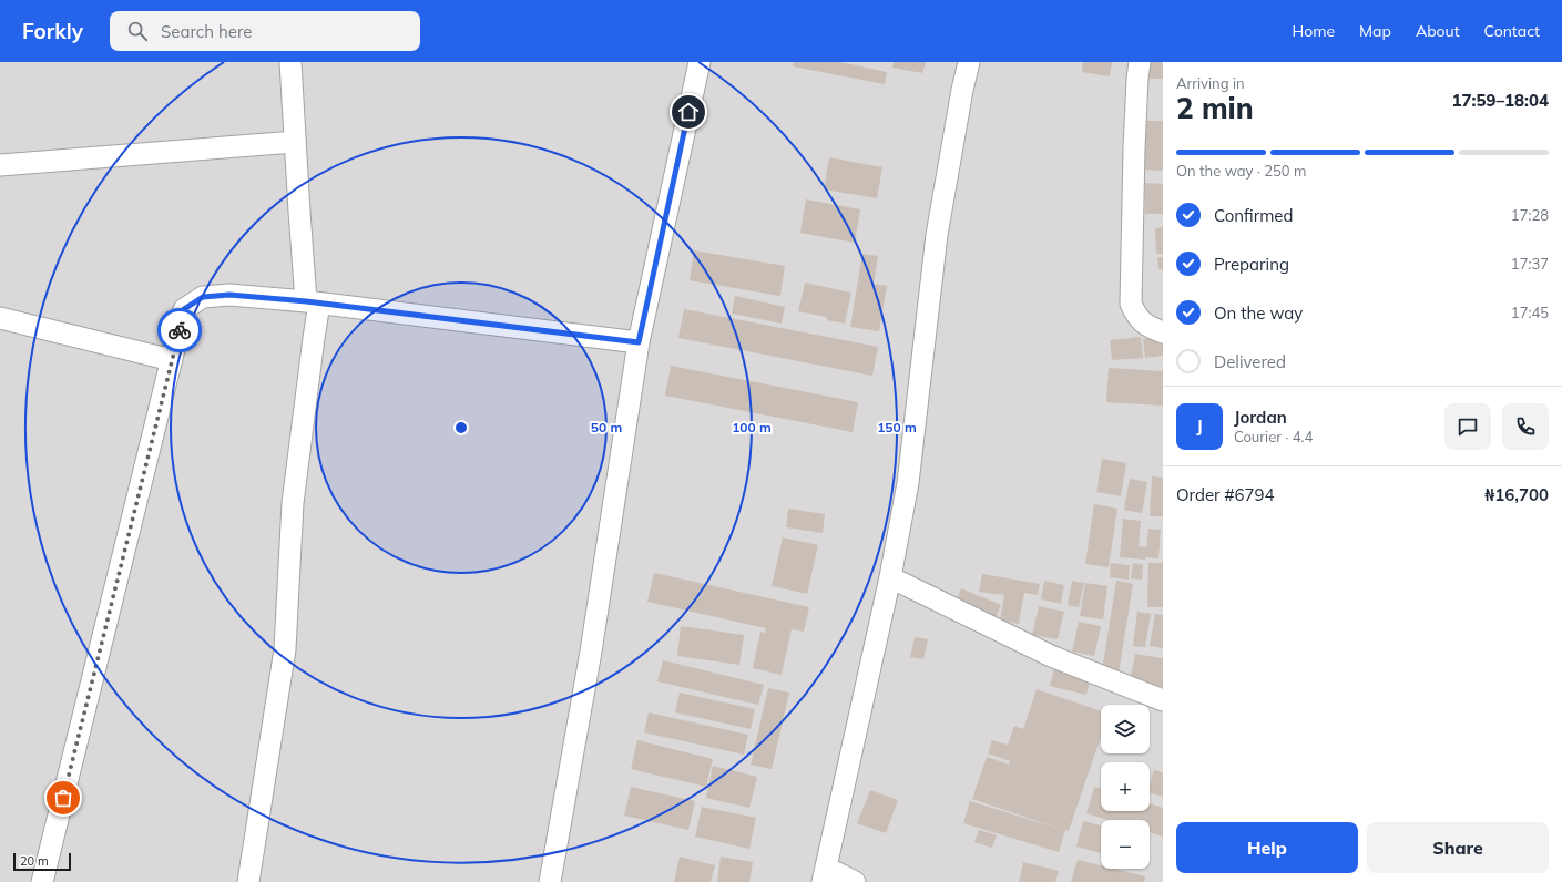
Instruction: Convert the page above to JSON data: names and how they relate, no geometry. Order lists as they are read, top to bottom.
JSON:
{
  "scale_bar": "20 m",
  "page": {
    "header": "Forkly",
    "search": "Search here",
    "nav": [
      "Home",
      "Map",
      "About",
      "Contact"
    ],
    "heading": ["2 min", "Arriving in", "17:59–18:04"],
    "panel": [
      "Jordan",
      "Courier · 4.4",
      "Order #6794",
      "₦16,700"
    ],
    "bar": "On the way · 250 m",
    "list": [
      ["Confirmed", "17:28"],
      ["Preparing", "17:37"],
      ["On the way", "17:45"],
      "Delivered"
    ],
    "round": "J",
    "map_buttons": ["+", "−"],
    "buttons": ["Help", "Share"],
    "scale": "20 m"
  },
  "rings": ["50 m", "100 m", "150 m"]
}
